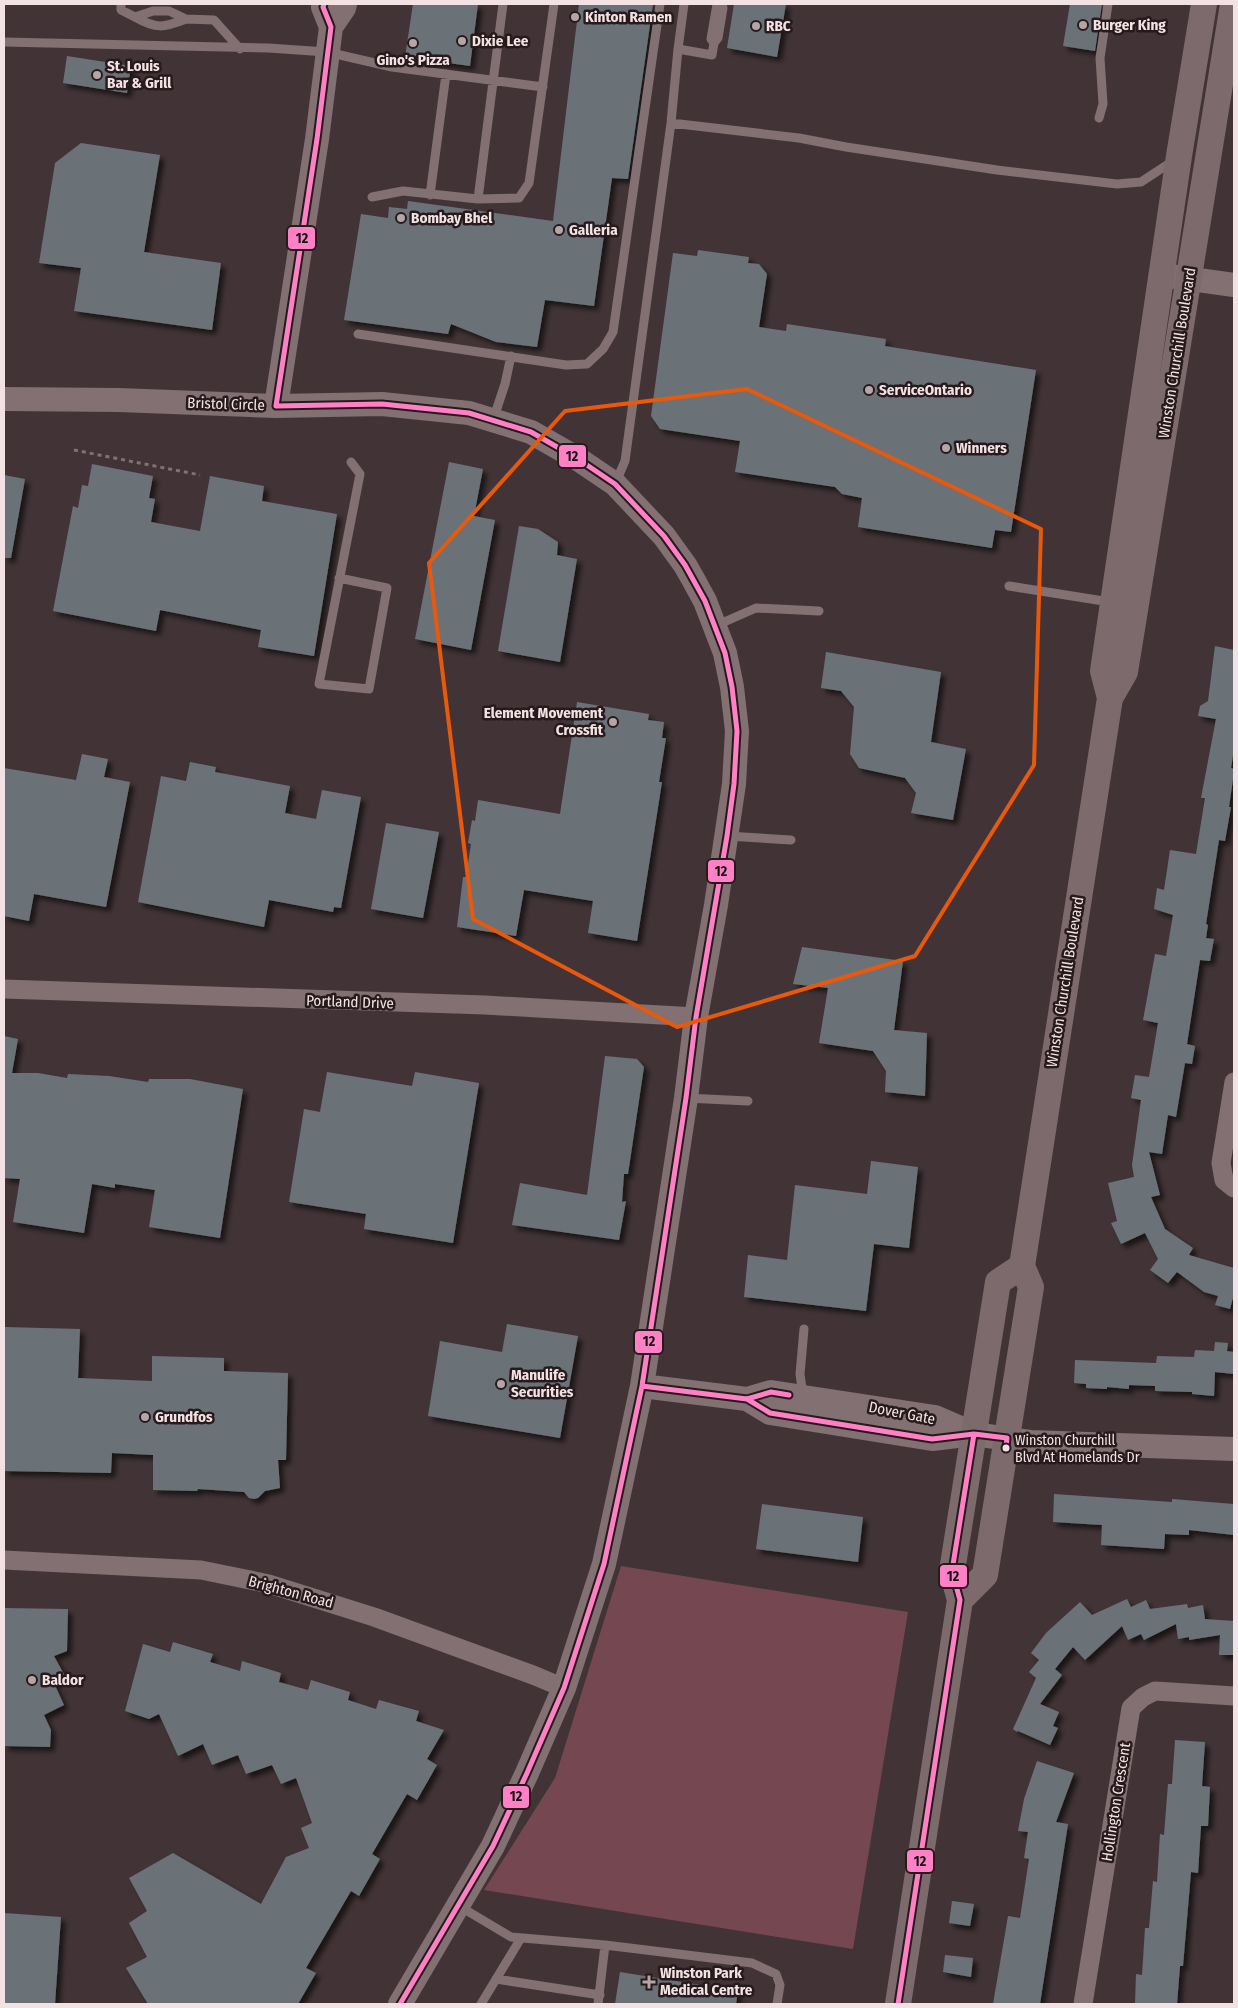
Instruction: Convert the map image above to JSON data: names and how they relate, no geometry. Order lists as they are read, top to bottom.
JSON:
{
  "streets": {
    "main road": ["Winston Churchill Boulevard"],
    "street": [
      "Bristol Circle",
      "Portland Drive",
      "Dover Gate",
      "Brighton Road",
      "Hollington Crescent"
    ]
  },
  "crossings": [
    ["Bristol Circle", "Portland Drive"],
    ["Bristol Circle", "Dover Gate"],
    ["Bristol Circle", "Brighton Road"]
  ],
  "places": {
    "other": [
      "Kinton Ramen",
      "Burger King",
      "RBC",
      "Dixie Lee",
      "Gino's Pizza",
      "St. Louis Bar & Grill",
      "Bombay Bhel",
      "Galleria",
      "ServiceOntario",
      "Winners",
      "Element Movement Crossfit",
      "Manulife Securities",
      "Grundfos",
      "Winston Churchill Blvd At Homelands Dr",
      "Baldor"
    ],
    "health": ["Winston Park Medical Centre"]
  },
  "lines": ["transit line 12"]
}
